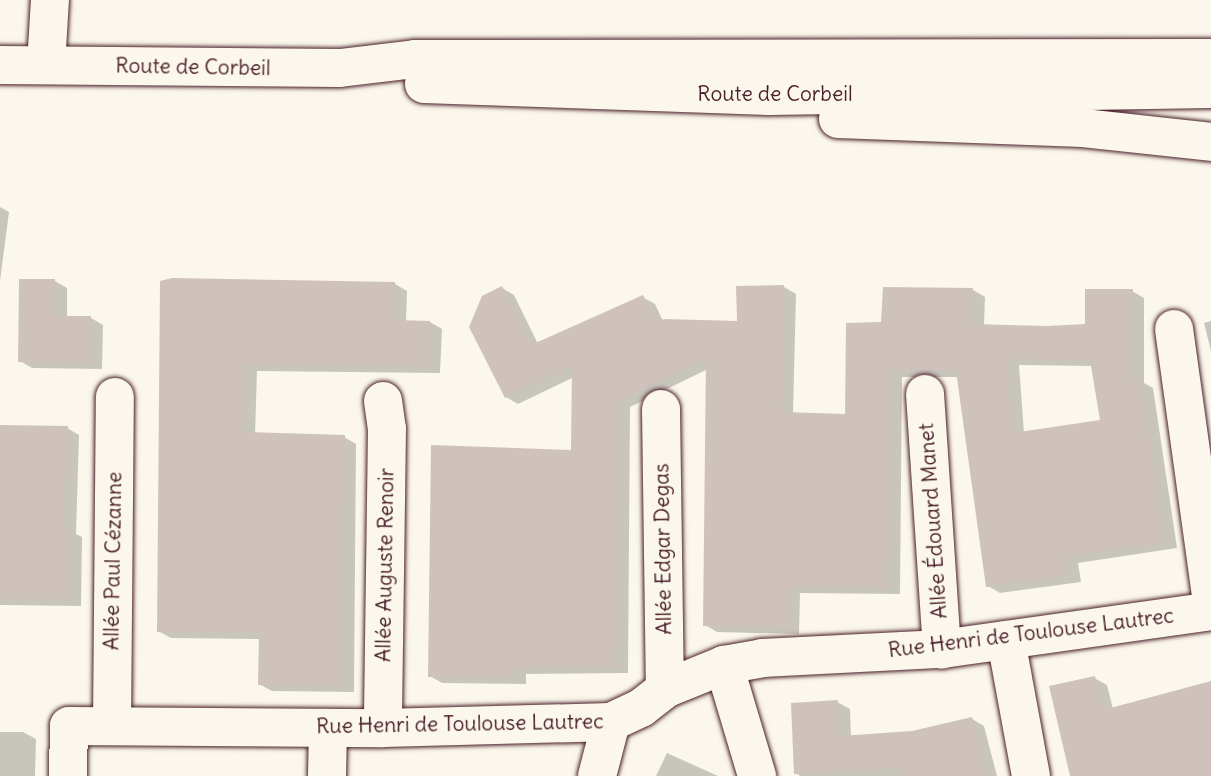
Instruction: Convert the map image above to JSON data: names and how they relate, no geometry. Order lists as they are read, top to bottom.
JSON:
{
  "streets": {
    "street": [
      "Route de Corbeil",
      "Allée Édouard Manet",
      "Allée Edgar Degas",
      "Allée Paul Cézanne",
      "Allée Auguste Renoir",
      "Rue Henri de Toulouse Lautrec"
    ]
  },
  "crossings": [
    ["Allée Édouard Manet", "Rue Henri de Toulouse Lautrec"],
    ["Allée Edgar Degas", "Rue Henri de Toulouse Lautrec"],
    ["Allée Paul Cézanne", "Rue Henri de Toulouse Lautrec"],
    ["Allée Auguste Renoir", "Rue Henri de Toulouse Lautrec"]
  ]
}
